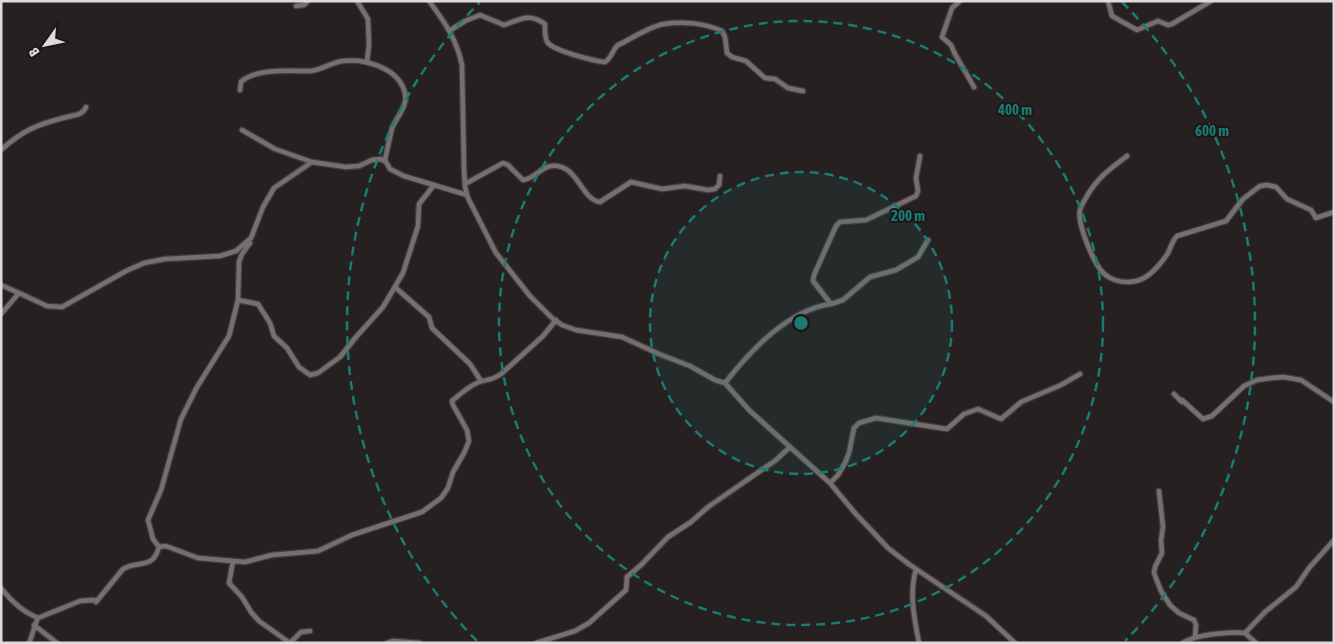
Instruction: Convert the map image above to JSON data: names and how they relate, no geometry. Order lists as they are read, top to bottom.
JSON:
{
  "north": "bottom left",
  "rings": ["400 m", "600 m", "200 m"]
}
